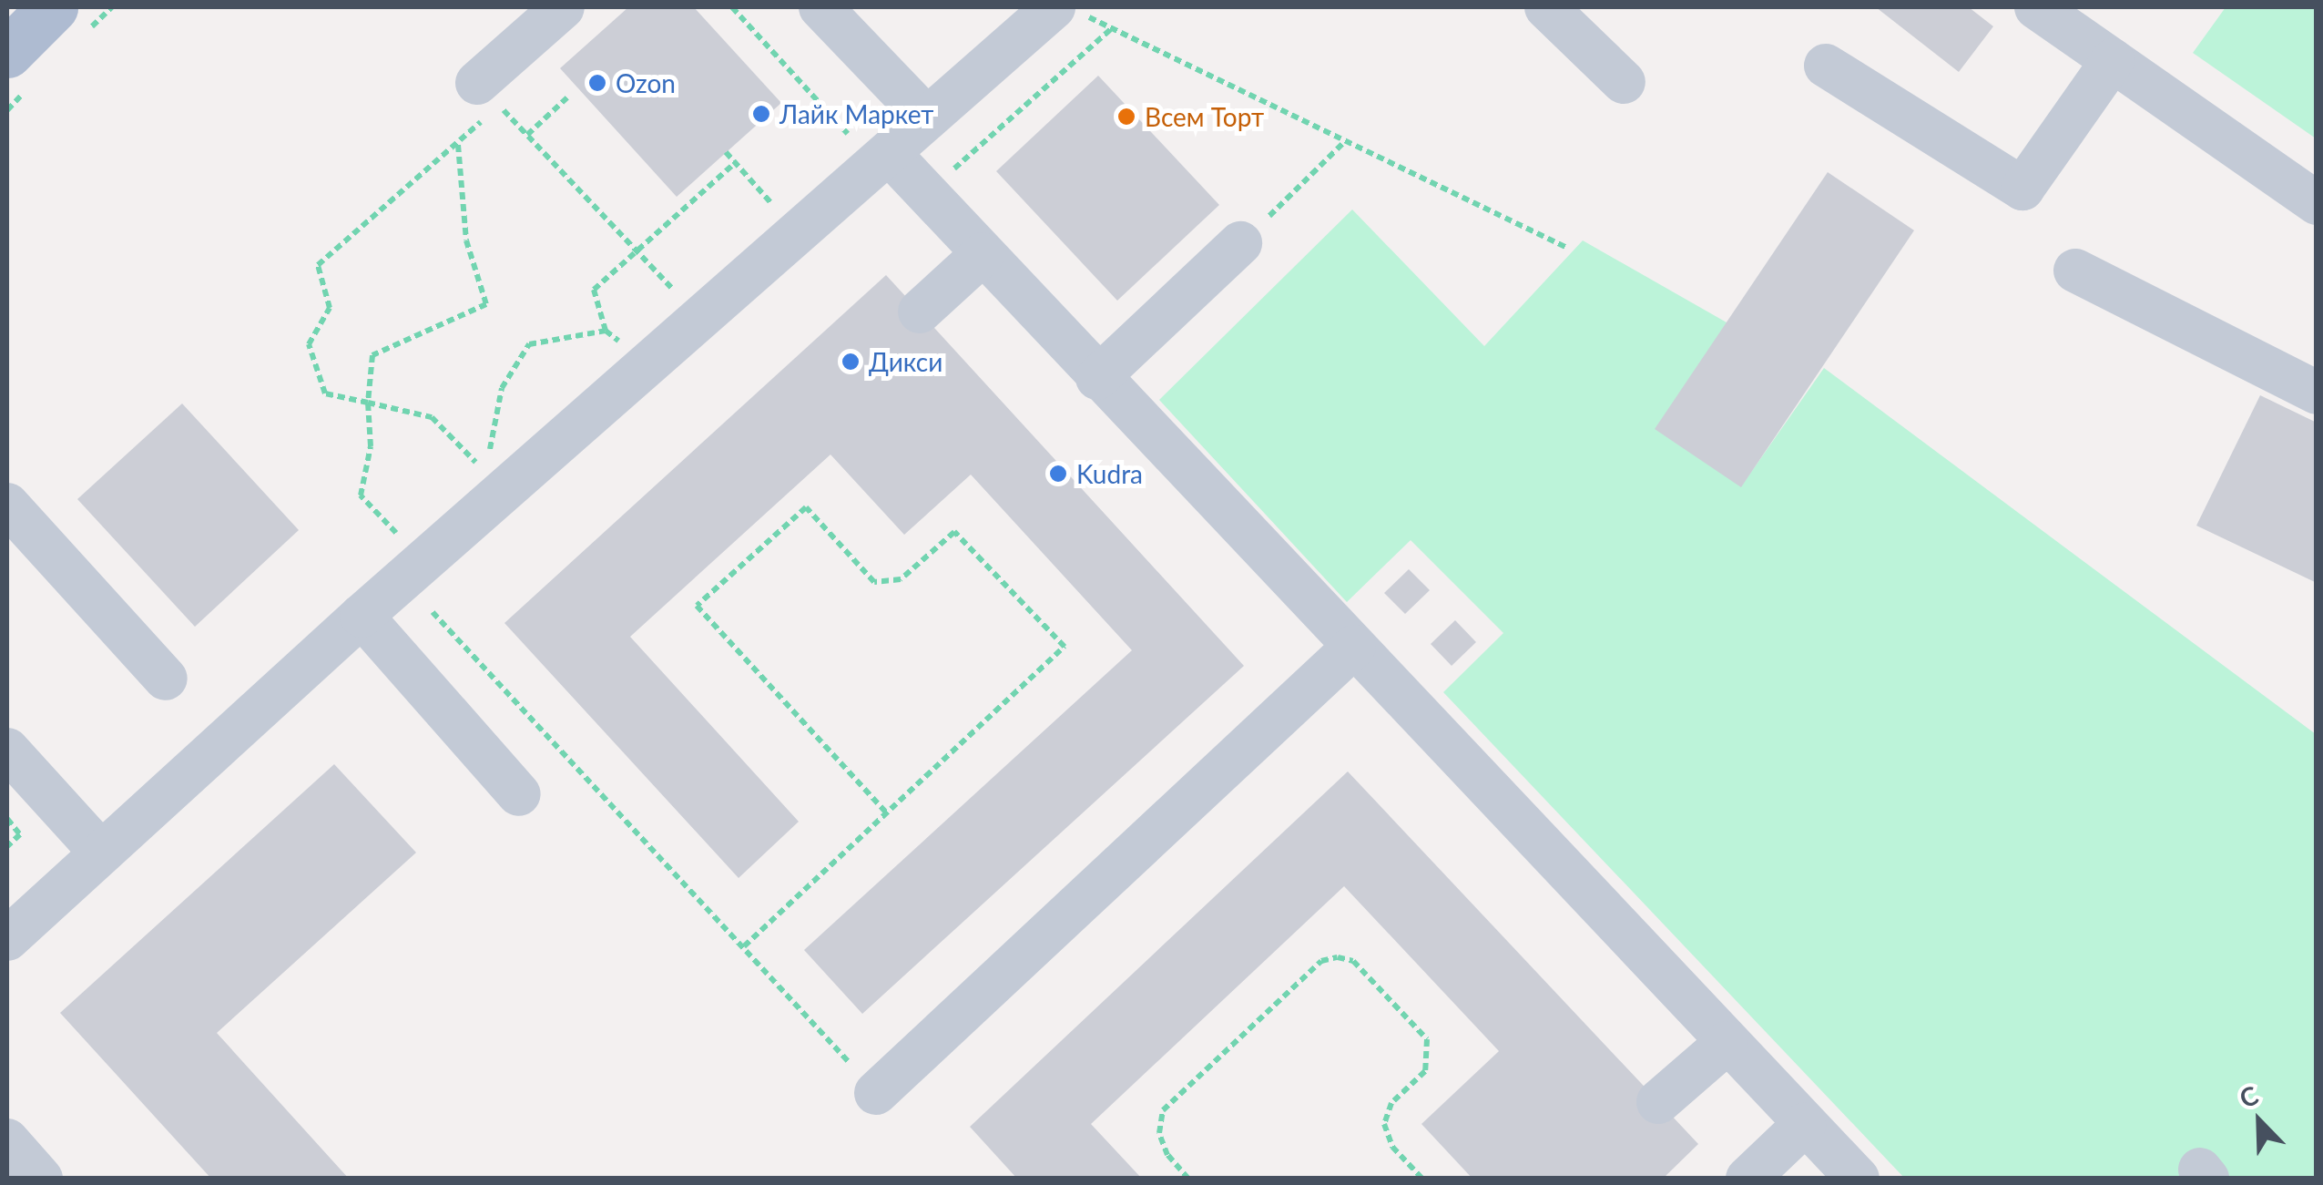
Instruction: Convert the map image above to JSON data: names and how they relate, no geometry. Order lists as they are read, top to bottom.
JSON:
{
  "places": [
    "Ozon",
    "Лайк Маркет",
    "Всем Торт",
    "Дикси",
    "Kudra"
  ],
  "north": "top left"
}
